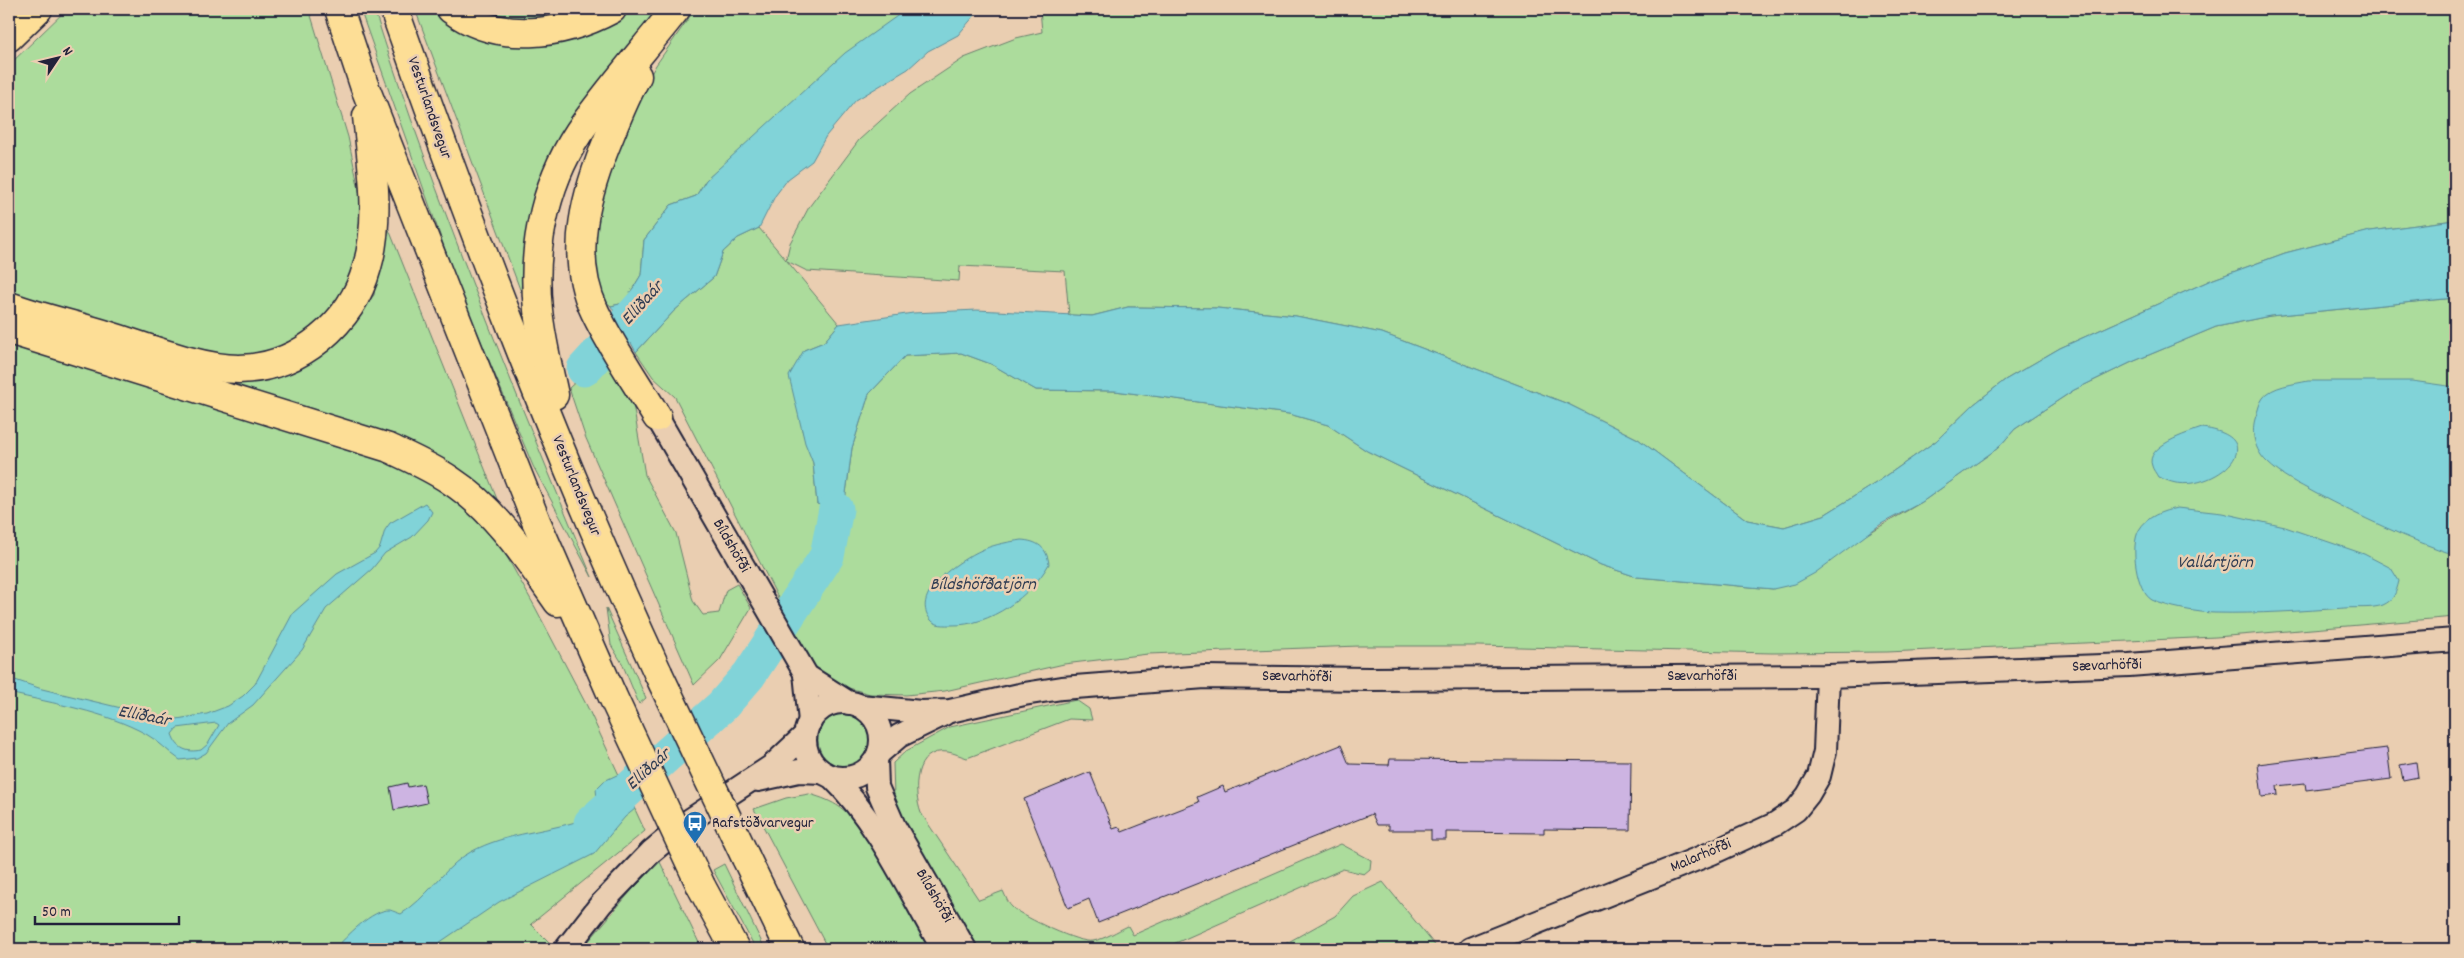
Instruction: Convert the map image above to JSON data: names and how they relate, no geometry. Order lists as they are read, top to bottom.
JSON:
{
  "streets": {
    "highway": ["Vesturlandsvegur"],
    "street": ["Bíldshöfði", "Sævarhöfði", "Malarhöfði"]
  },
  "crossings": [
    ["Bíldshöfði", "Sævarhöfði"],
    ["Sævarhöfði", "Malarhöfði"]
  ],
  "water": ["Elliðaár", "Vallártjörn", "Bíldshöfðatjörn"],
  "places": {
    "bus stop": ["Rafstöðvarvegur"]
  },
  "scale_bar": "50 m",
  "north": "top right"
}
